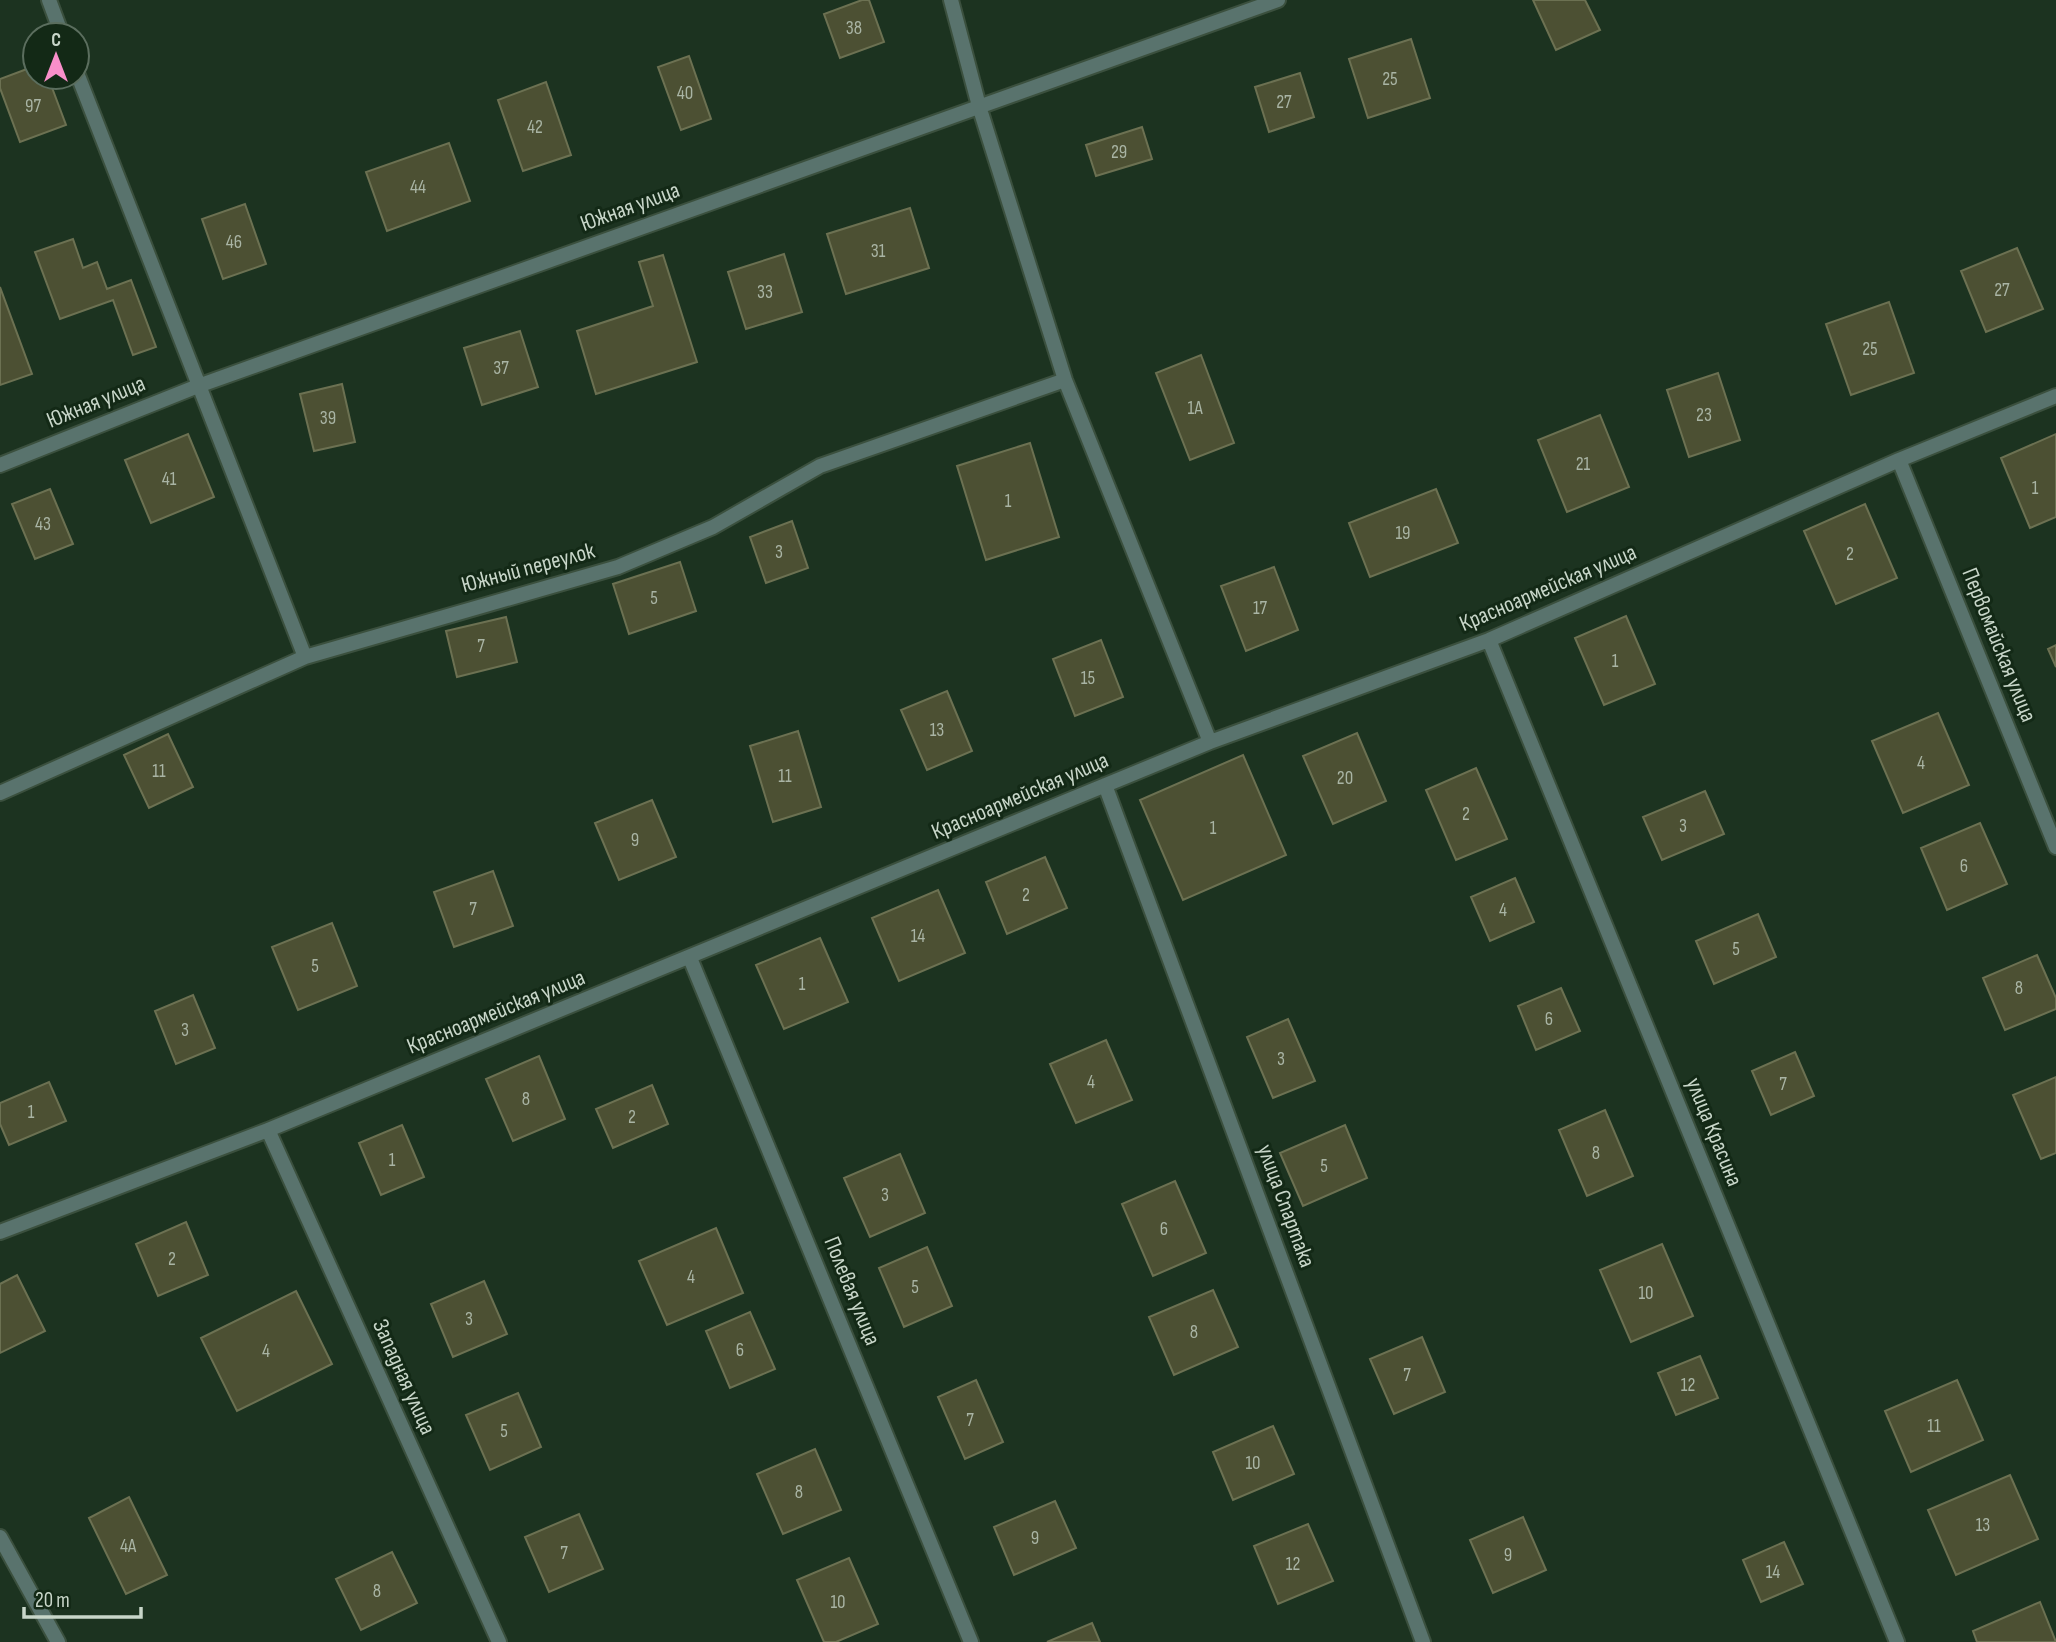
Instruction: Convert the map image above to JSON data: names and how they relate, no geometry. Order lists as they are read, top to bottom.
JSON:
{
  "streets": {
    "street": [
      "Южная улица",
      "Южный переулок",
      "Красноармейская улица",
      "Первомайская улица",
      "улица Красина",
      "улица Спартака",
      "Полевая улица",
      "Западная улица"
    ]
  },
  "crossings": [
    ["Красноармейская улица", "Первомайская улица"],
    ["Красноармейская улица", "улица Красина"],
    ["Красноармейская улица", "улица Спартака"],
    ["Красноармейская улица", "Полевая улица"],
    ["Красноармейская улица", "Западная улица"]
  ],
  "house_numbers": [
    "38",
    "25",
    "40",
    "27",
    "97",
    "42",
    "29",
    "44",
    "46",
    "31",
    "27",
    "33",
    "25",
    "37",
    "1А",
    "23",
    "39",
    "21",
    "41",
    "1",
    "1",
    "43",
    "19",
    "3",
    "2",
    "5",
    "17",
    "7",
    "1",
    "15",
    "13",
    "4",
    "11",
    "11",
    "20",
    "2",
    "3",
    "1",
    "9",
    "6",
    "2",
    "7",
    "4",
    "14",
    "5",
    "5",
    "1",
    "8",
    "6",
    "3",
    "3",
    "4",
    "7",
    "8",
    "1",
    "2",
    "8",
    "1",
    "5",
    "3",
    "6",
    "2",
    "4",
    "5",
    "10",
    "3",
    "8",
    "6",
    "4",
    "7",
    "12",
    "7",
    "11",
    "5",
    "10",
    "8",
    "13",
    "9",
    "4А",
    "7",
    "9",
    "12",
    "14",
    "8",
    "10"
  ],
  "scale_bar": "20 m",
  "north": "top"
}
